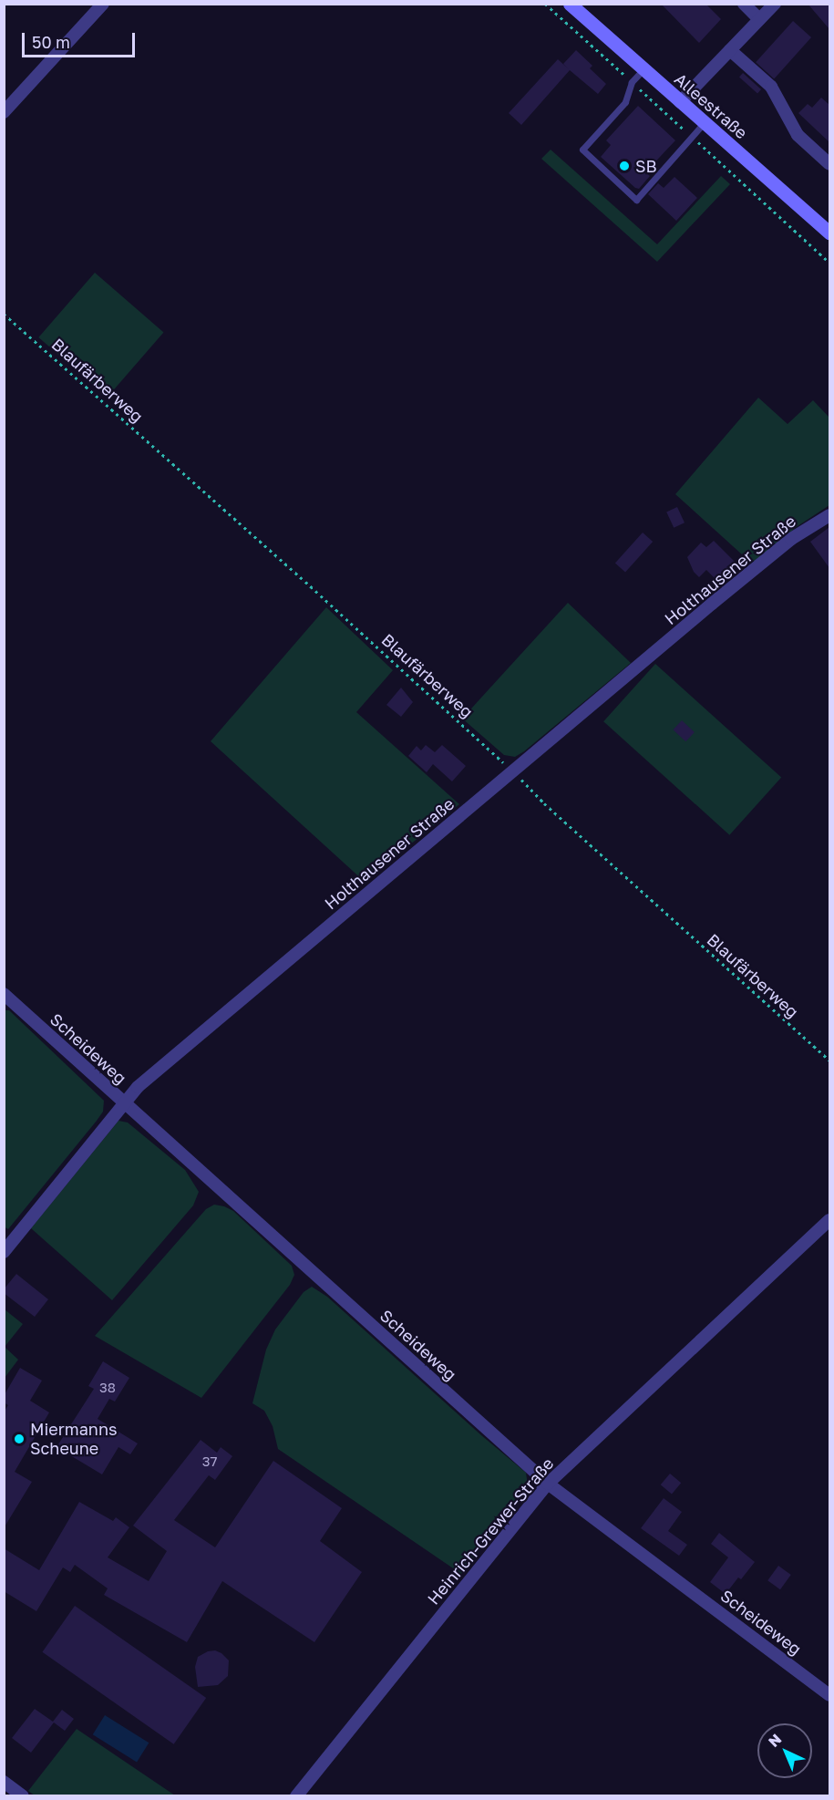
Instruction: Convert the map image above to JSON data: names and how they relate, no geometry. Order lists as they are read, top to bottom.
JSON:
{
  "streets": {
    "main road": ["Alleestraße"],
    "street": ["Holthausener Straße", "Scheideweg", "Heinrich-Grewer-Straße"],
    "path": ["Blaufärberweg"]
  },
  "crossings": [
    ["Blaufärberweg", "Holthausener Straße"],
    ["Holthausener Straße", "Scheideweg"],
    ["Scheideweg", "Heinrich-Grewer-Straße"]
  ],
  "places": ["SB", "Miermanns Scheune"],
  "house_numbers": ["38", "37"],
  "scale_bar": "50 m",
  "north": "top left"
}
